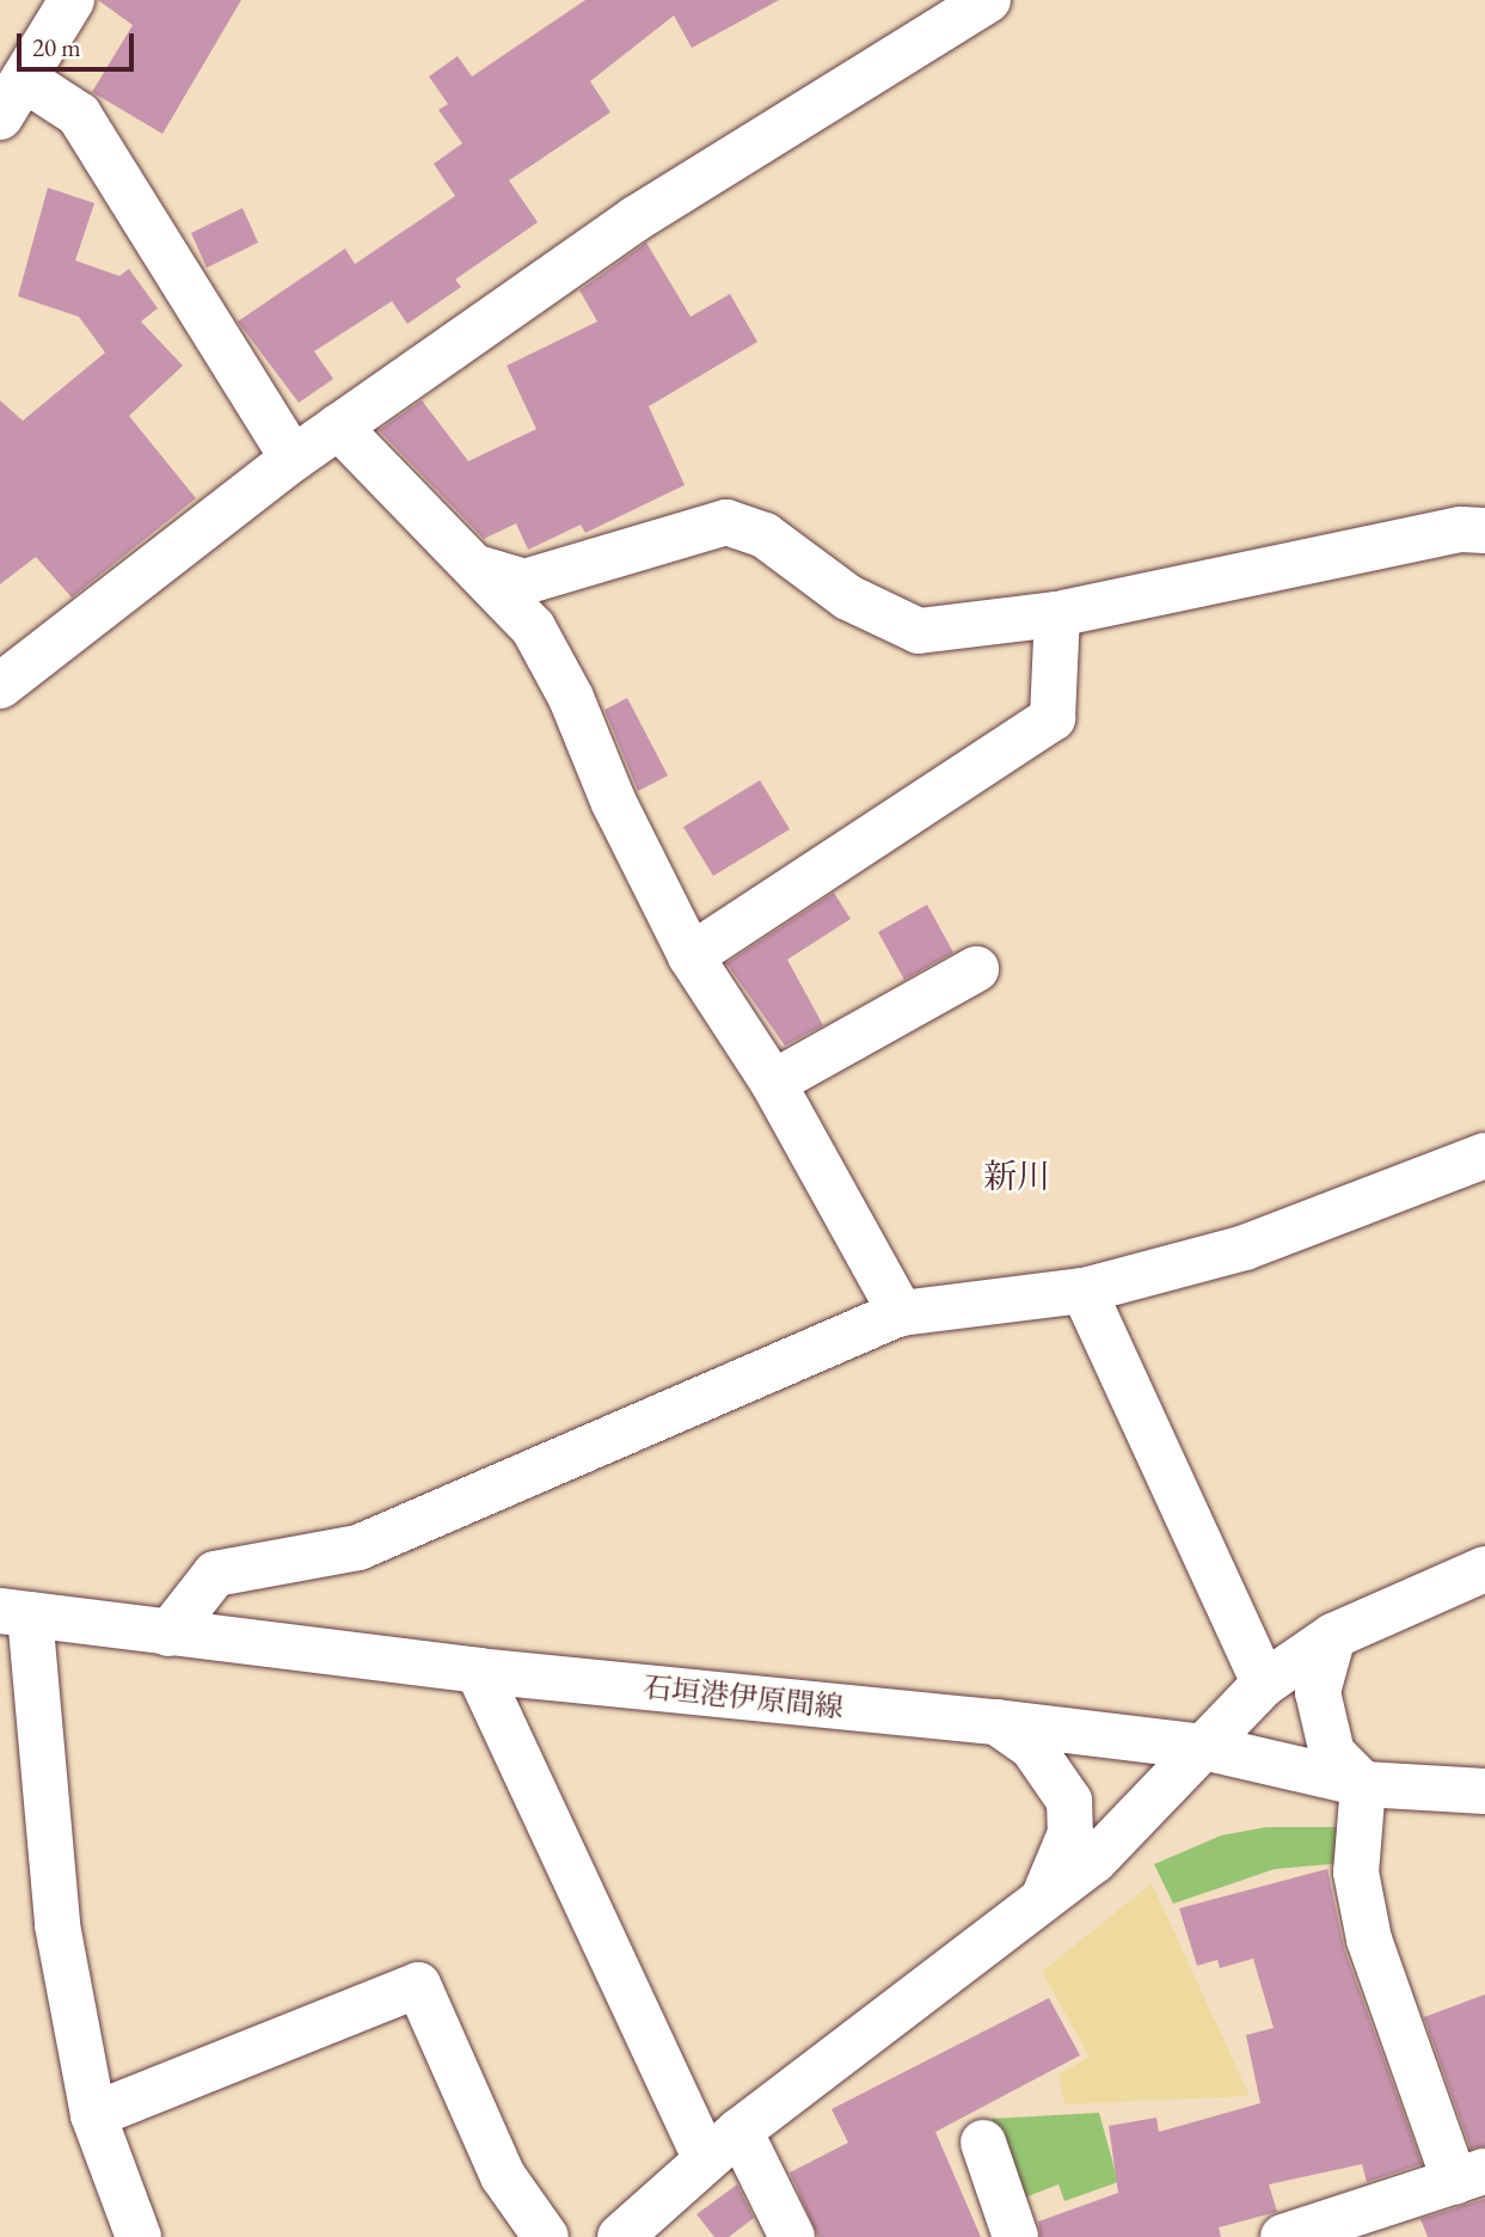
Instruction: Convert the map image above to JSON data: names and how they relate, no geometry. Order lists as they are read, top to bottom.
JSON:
{
  "streets": {
    "street": ["石垣港伊原間線"]
  },
  "districts": ["新川"],
  "scale_bar": "20 m"
}
